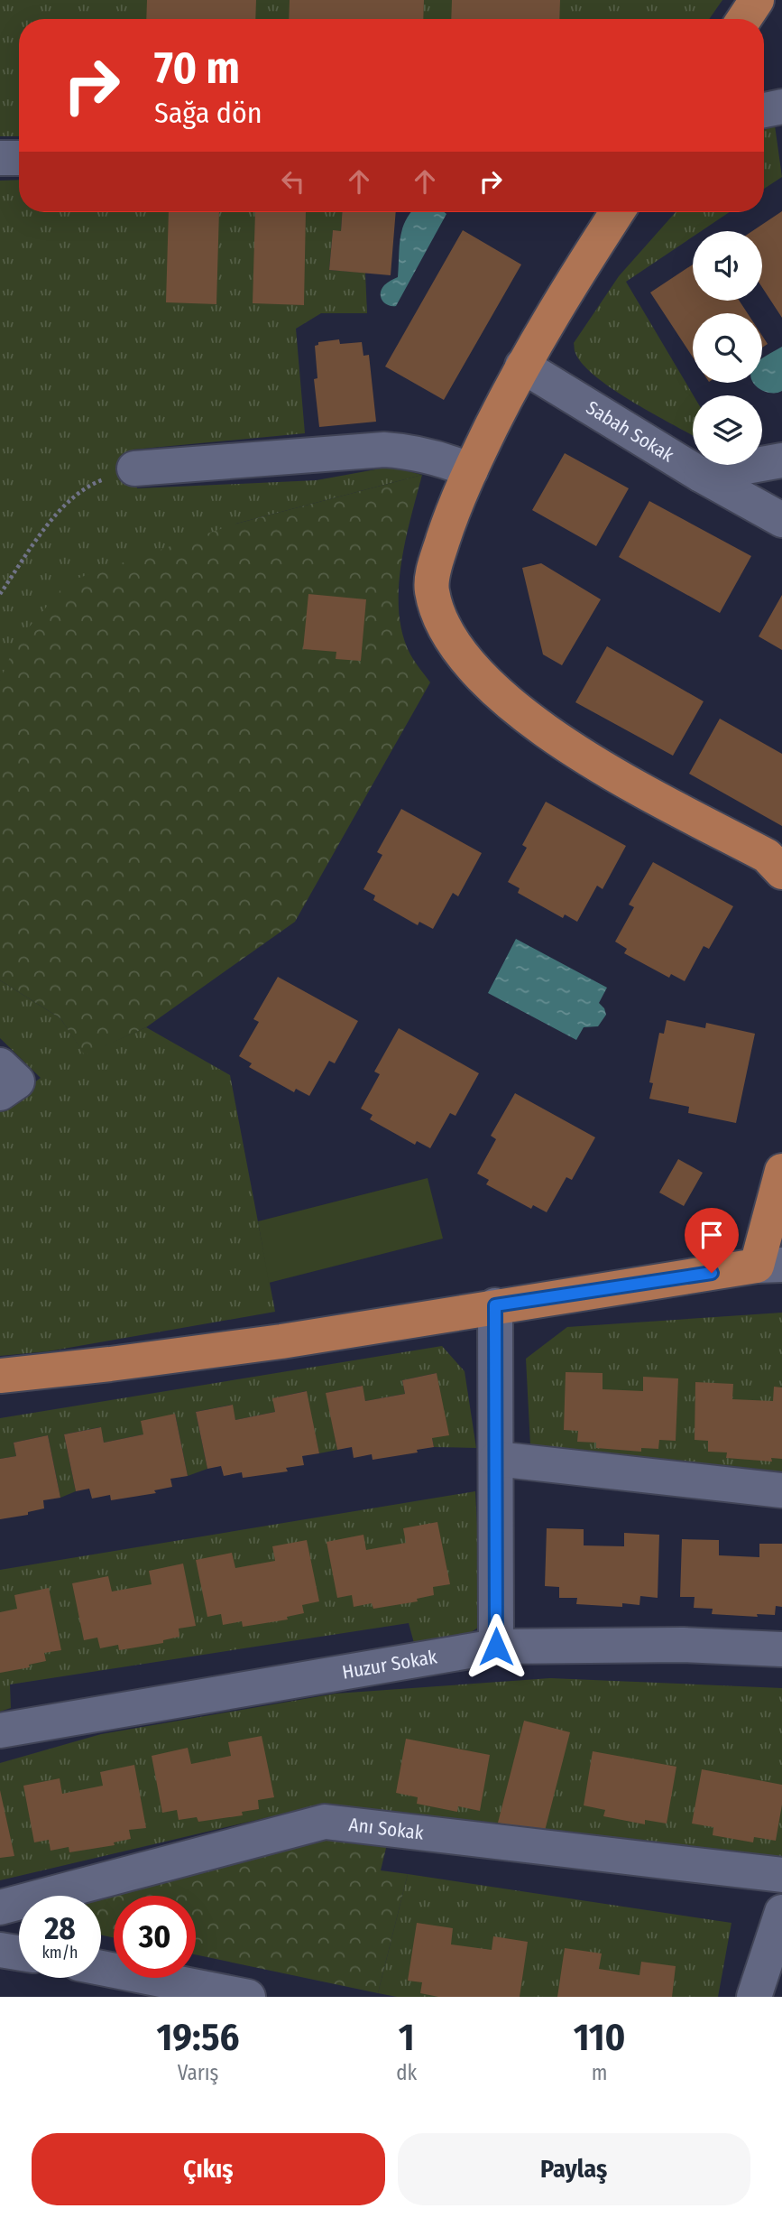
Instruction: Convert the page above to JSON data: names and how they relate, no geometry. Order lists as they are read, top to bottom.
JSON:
{
  "streets": {
    "street": ["Sabah Sokak", "Huzur Sokak", "Anı Sokak"]
  },
  "page": {
    "turn": ["70 m", "Sağa dön"],
    "speed": "28 km/h",
    "limit": "30",
    "eta": [
      "19:56",
      "Varış",
      "1",
      "dk",
      "110",
      "m"
    ],
    "buttons": ["Çıkış", "Paylaş"]
  }
}
